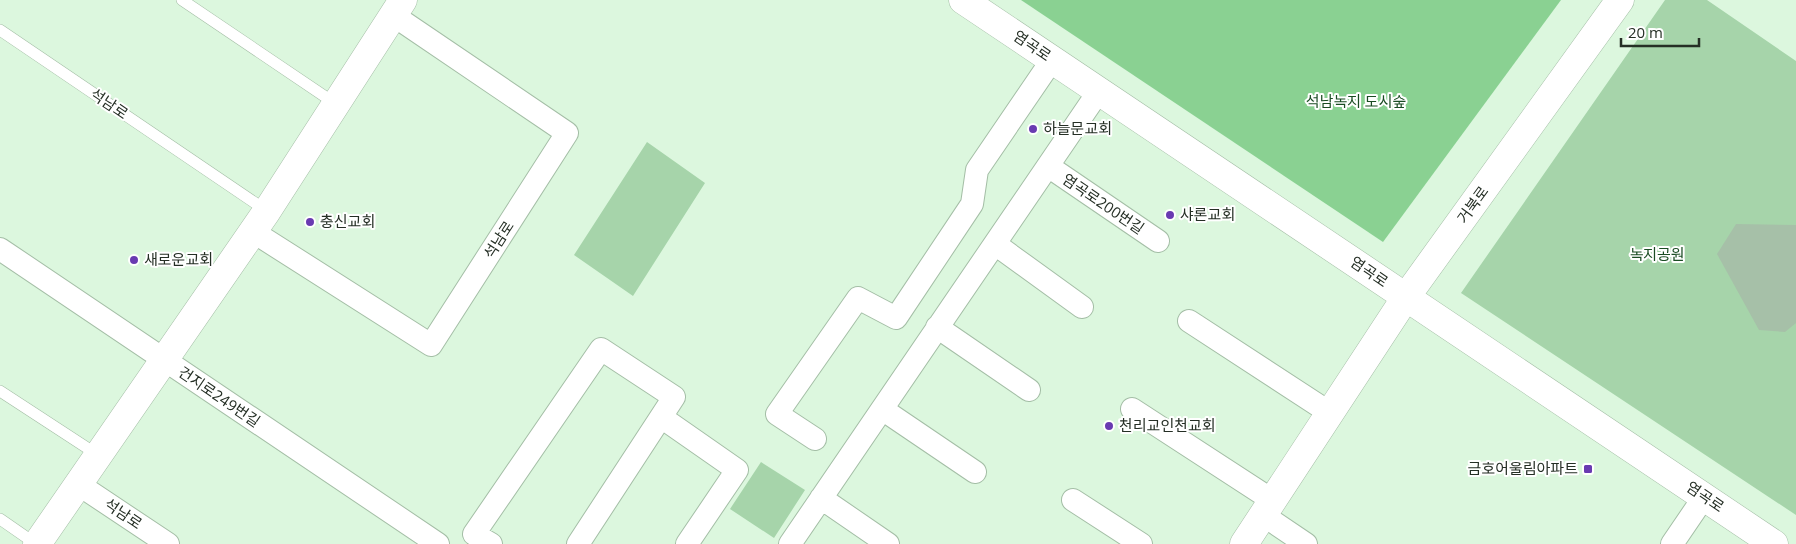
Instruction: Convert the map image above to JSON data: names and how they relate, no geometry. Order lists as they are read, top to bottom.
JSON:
{
  "streets": {
    "street": [
      "염곡로",
      "석남로",
      "염곡로200번길",
      "거북로",
      "건지로249번길"
    ]
  },
  "crossings": [
    ["염곡로", "염곡로200번길"],
    ["염곡로", "거북로"],
    ["석남로", "건지로249번길"]
  ],
  "parks": ["석남녹지 도시숲", "녹지공원"],
  "places": {
    "other": [
      "하늘문교회",
      "샤론교회",
      "충신교회",
      "새로운교회",
      "천리교인천교회"
    ],
    "transit": ["금호어울림아파트"]
  },
  "scale_bar": "20 m"
}
